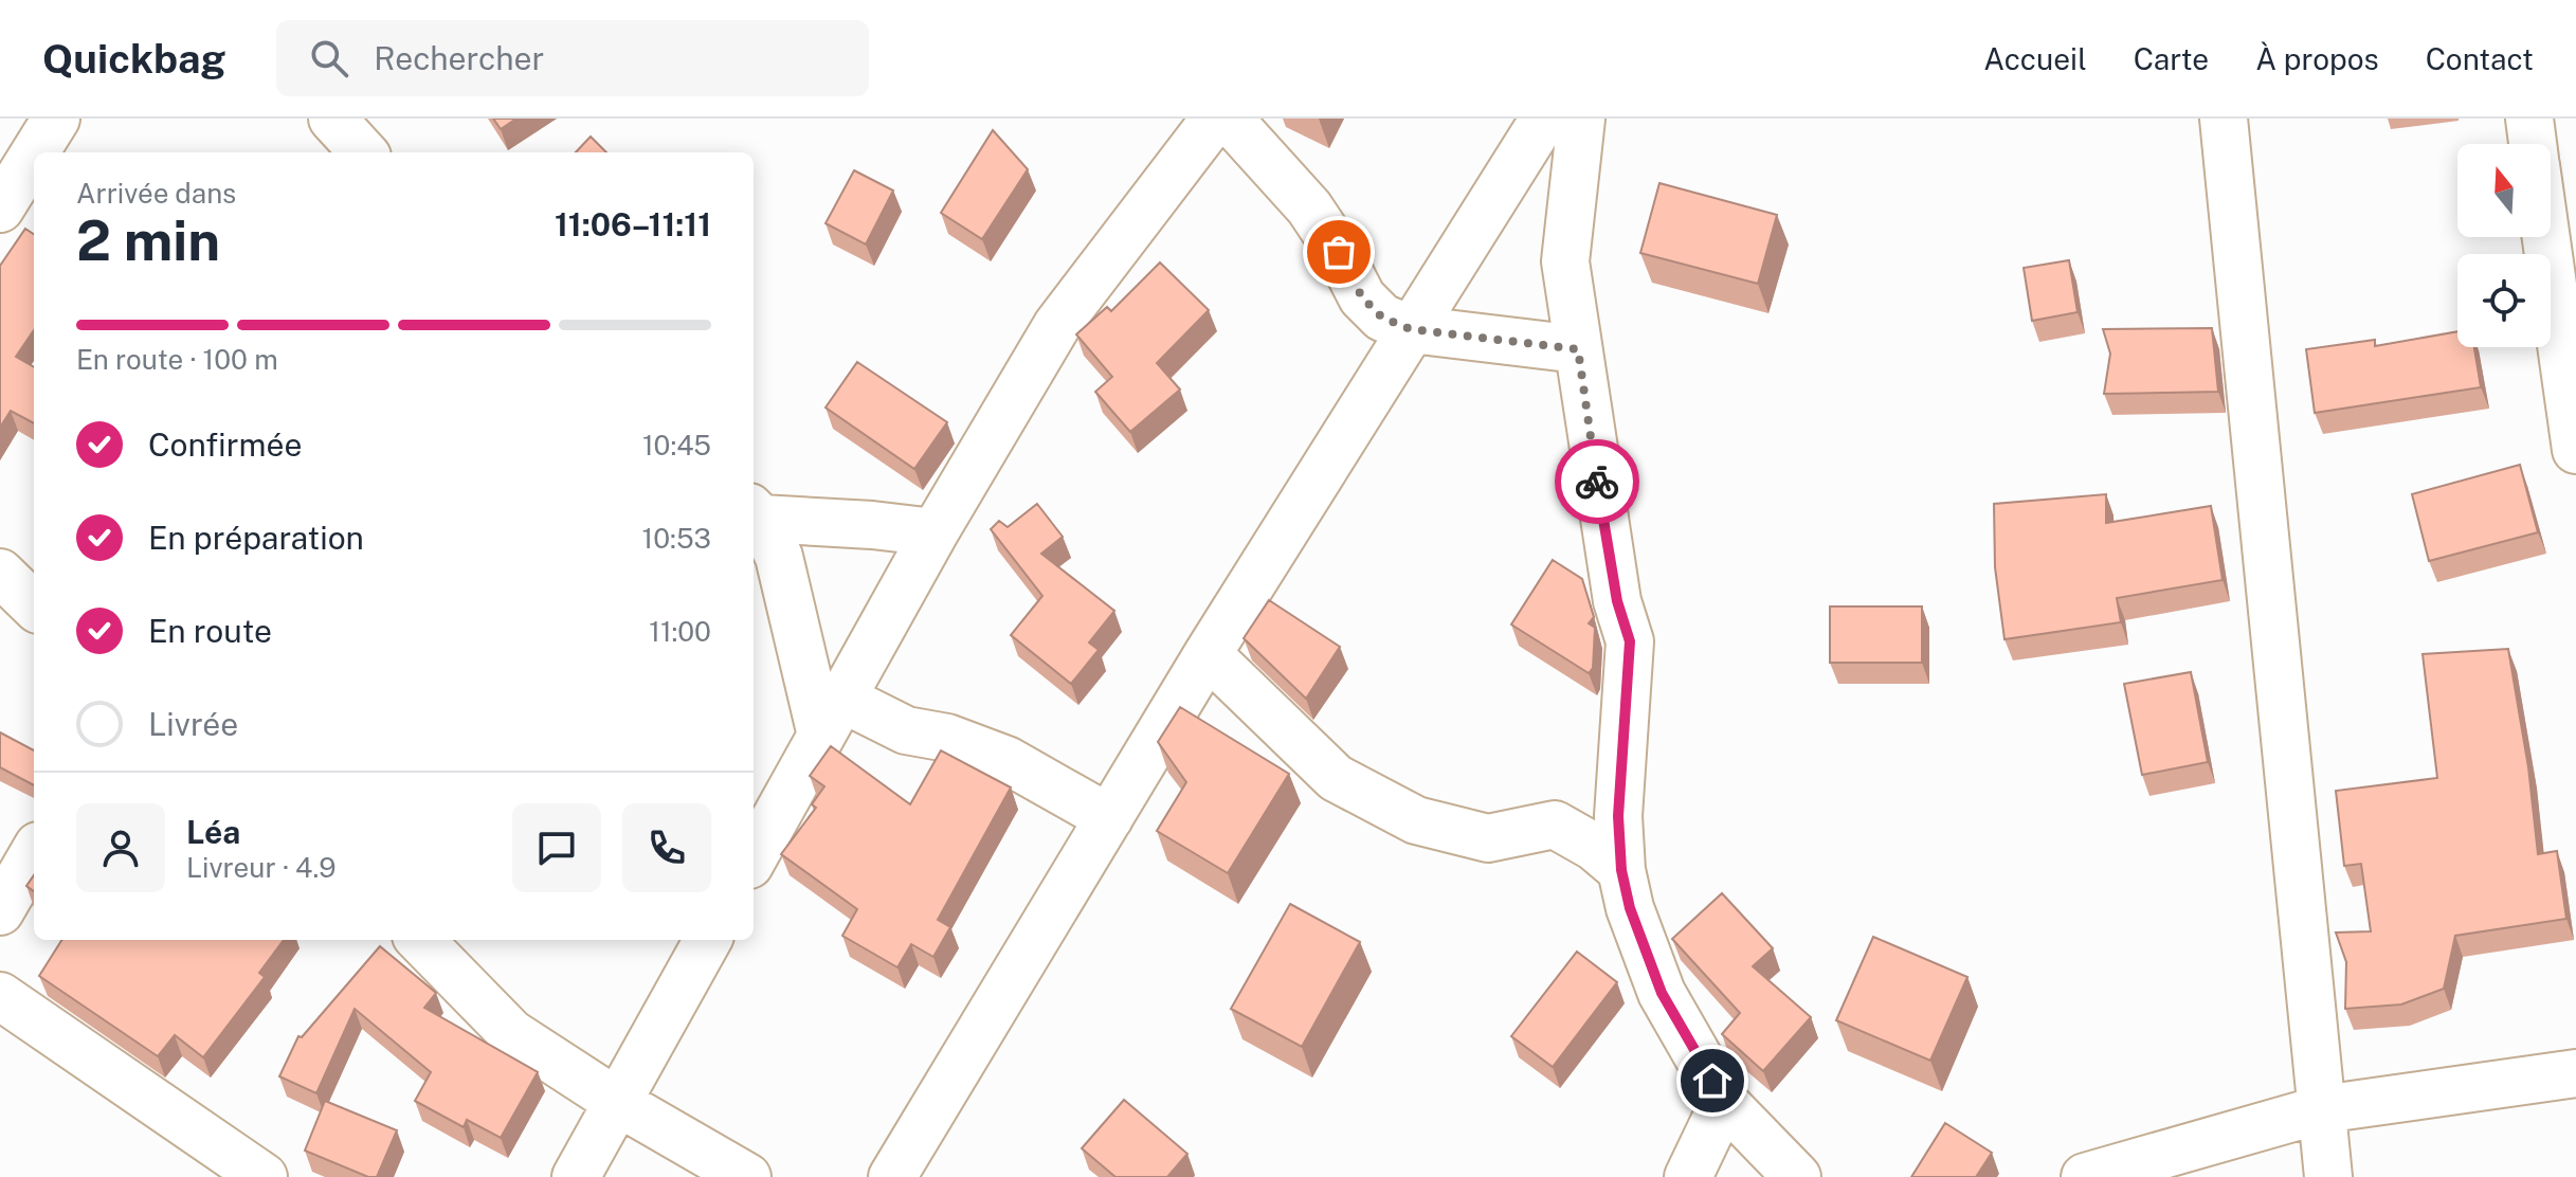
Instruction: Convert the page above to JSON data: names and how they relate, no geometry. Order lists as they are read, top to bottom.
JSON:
{
  "north": "top",
  "page": {
    "header": "Quickbag",
    "search": "Rechercher",
    "nav": [
      "Accueil",
      "Carte",
      "À propos",
      "Contact"
    ],
    "heading": ["2 min", "Arrivée dans", "11:06–11:11"],
    "panel": ["Léa", "Livreur · 4.9"],
    "bar": "En route · 100 m",
    "list": [
      ["Confirmée", "10:45"],
      ["En préparation", "10:53"],
      ["En route", "11:00"],
      "Livrée"
    ]
  }
}
